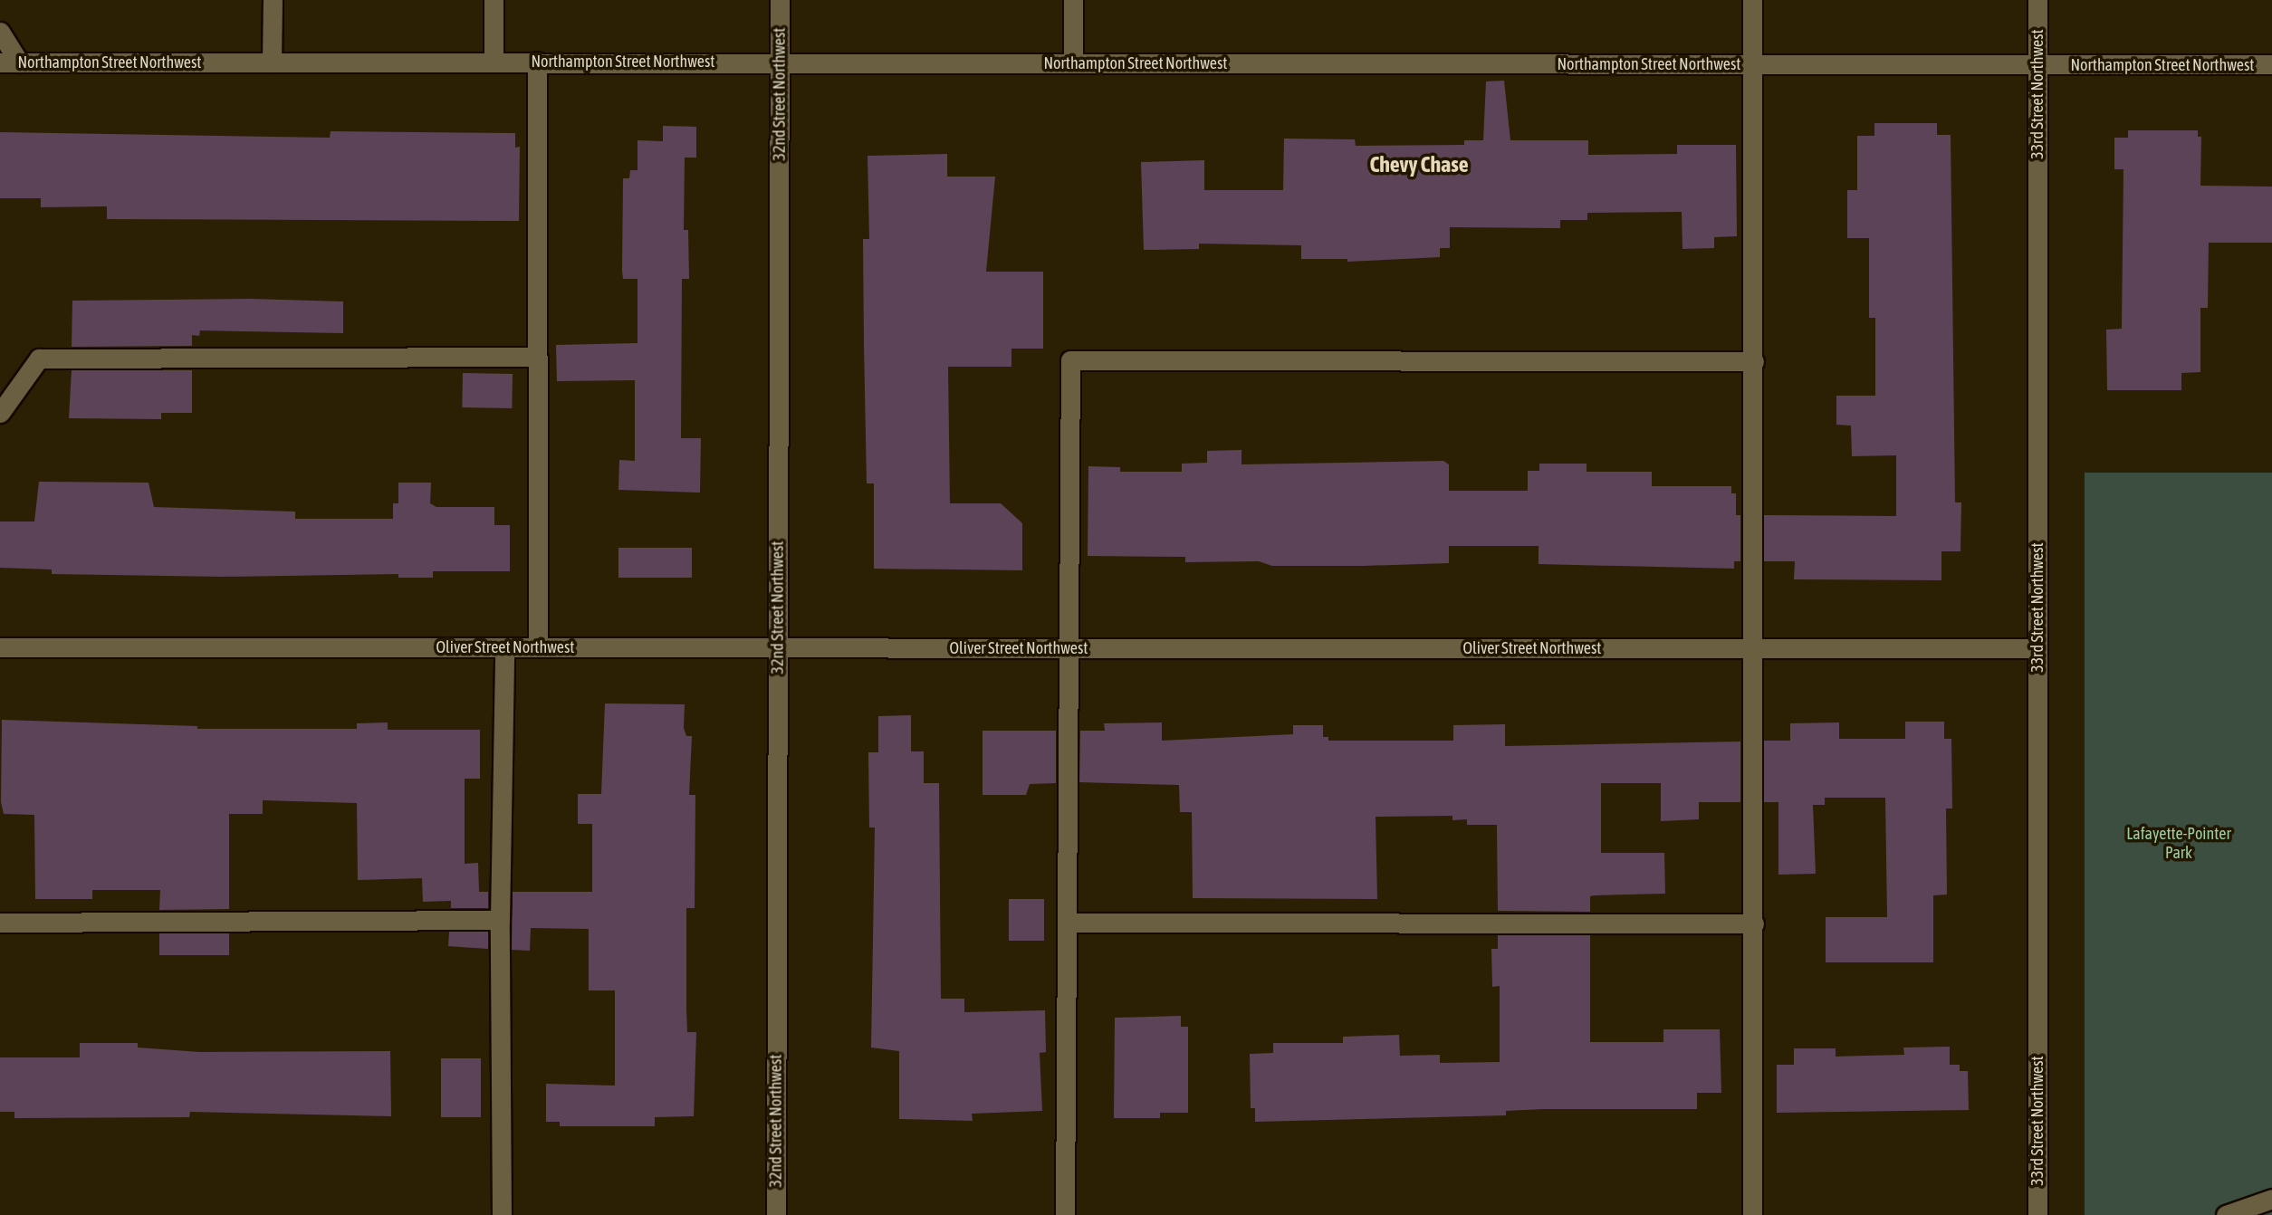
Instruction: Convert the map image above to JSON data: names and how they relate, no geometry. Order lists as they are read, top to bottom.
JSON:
{
  "streets": {
    "street": [
      "Northampton Street Northwest",
      "32nd Street Northwest",
      "33rd Street Northwest",
      "Oliver Street Northwest"
    ]
  },
  "crossings": [
    ["Northampton Street Northwest", "32nd Street Northwest"],
    ["Northampton Street Northwest", "33rd Street Northwest"],
    ["32nd Street Northwest", "Oliver Street Northwest"],
    ["33rd Street Northwest", "Oliver Street Northwest"]
  ],
  "districts": ["Chevy Chase"],
  "parks": ["Lafayette-Pointer Park"]
}
